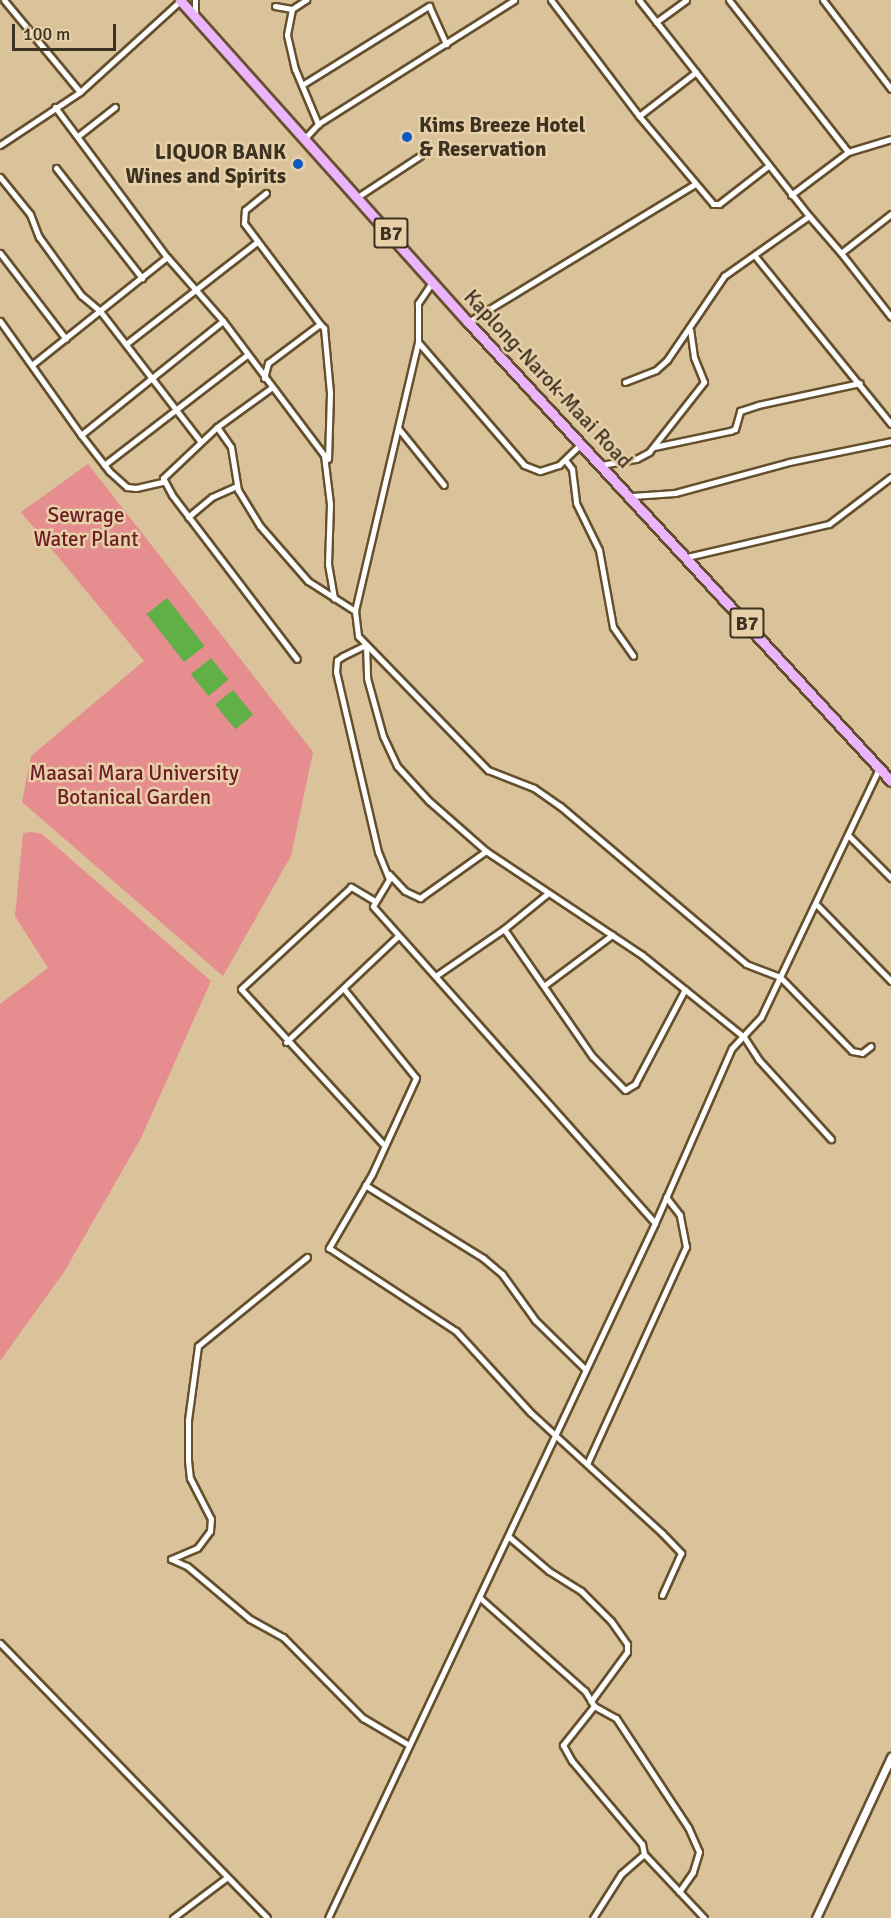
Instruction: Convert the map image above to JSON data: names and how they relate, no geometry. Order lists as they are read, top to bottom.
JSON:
{
  "streets": {
    "highway": ["B7", "Kaplong-Narok-Maai Road"]
  },
  "parks": ["Sewrage Water Plant", "Maasai Mara University Botanical Garden"],
  "places": ["Kims Breeze Hotel & Reservation", "LIQUOR BANK Wines and Spirits"],
  "scale_bar": "100 m"
}
